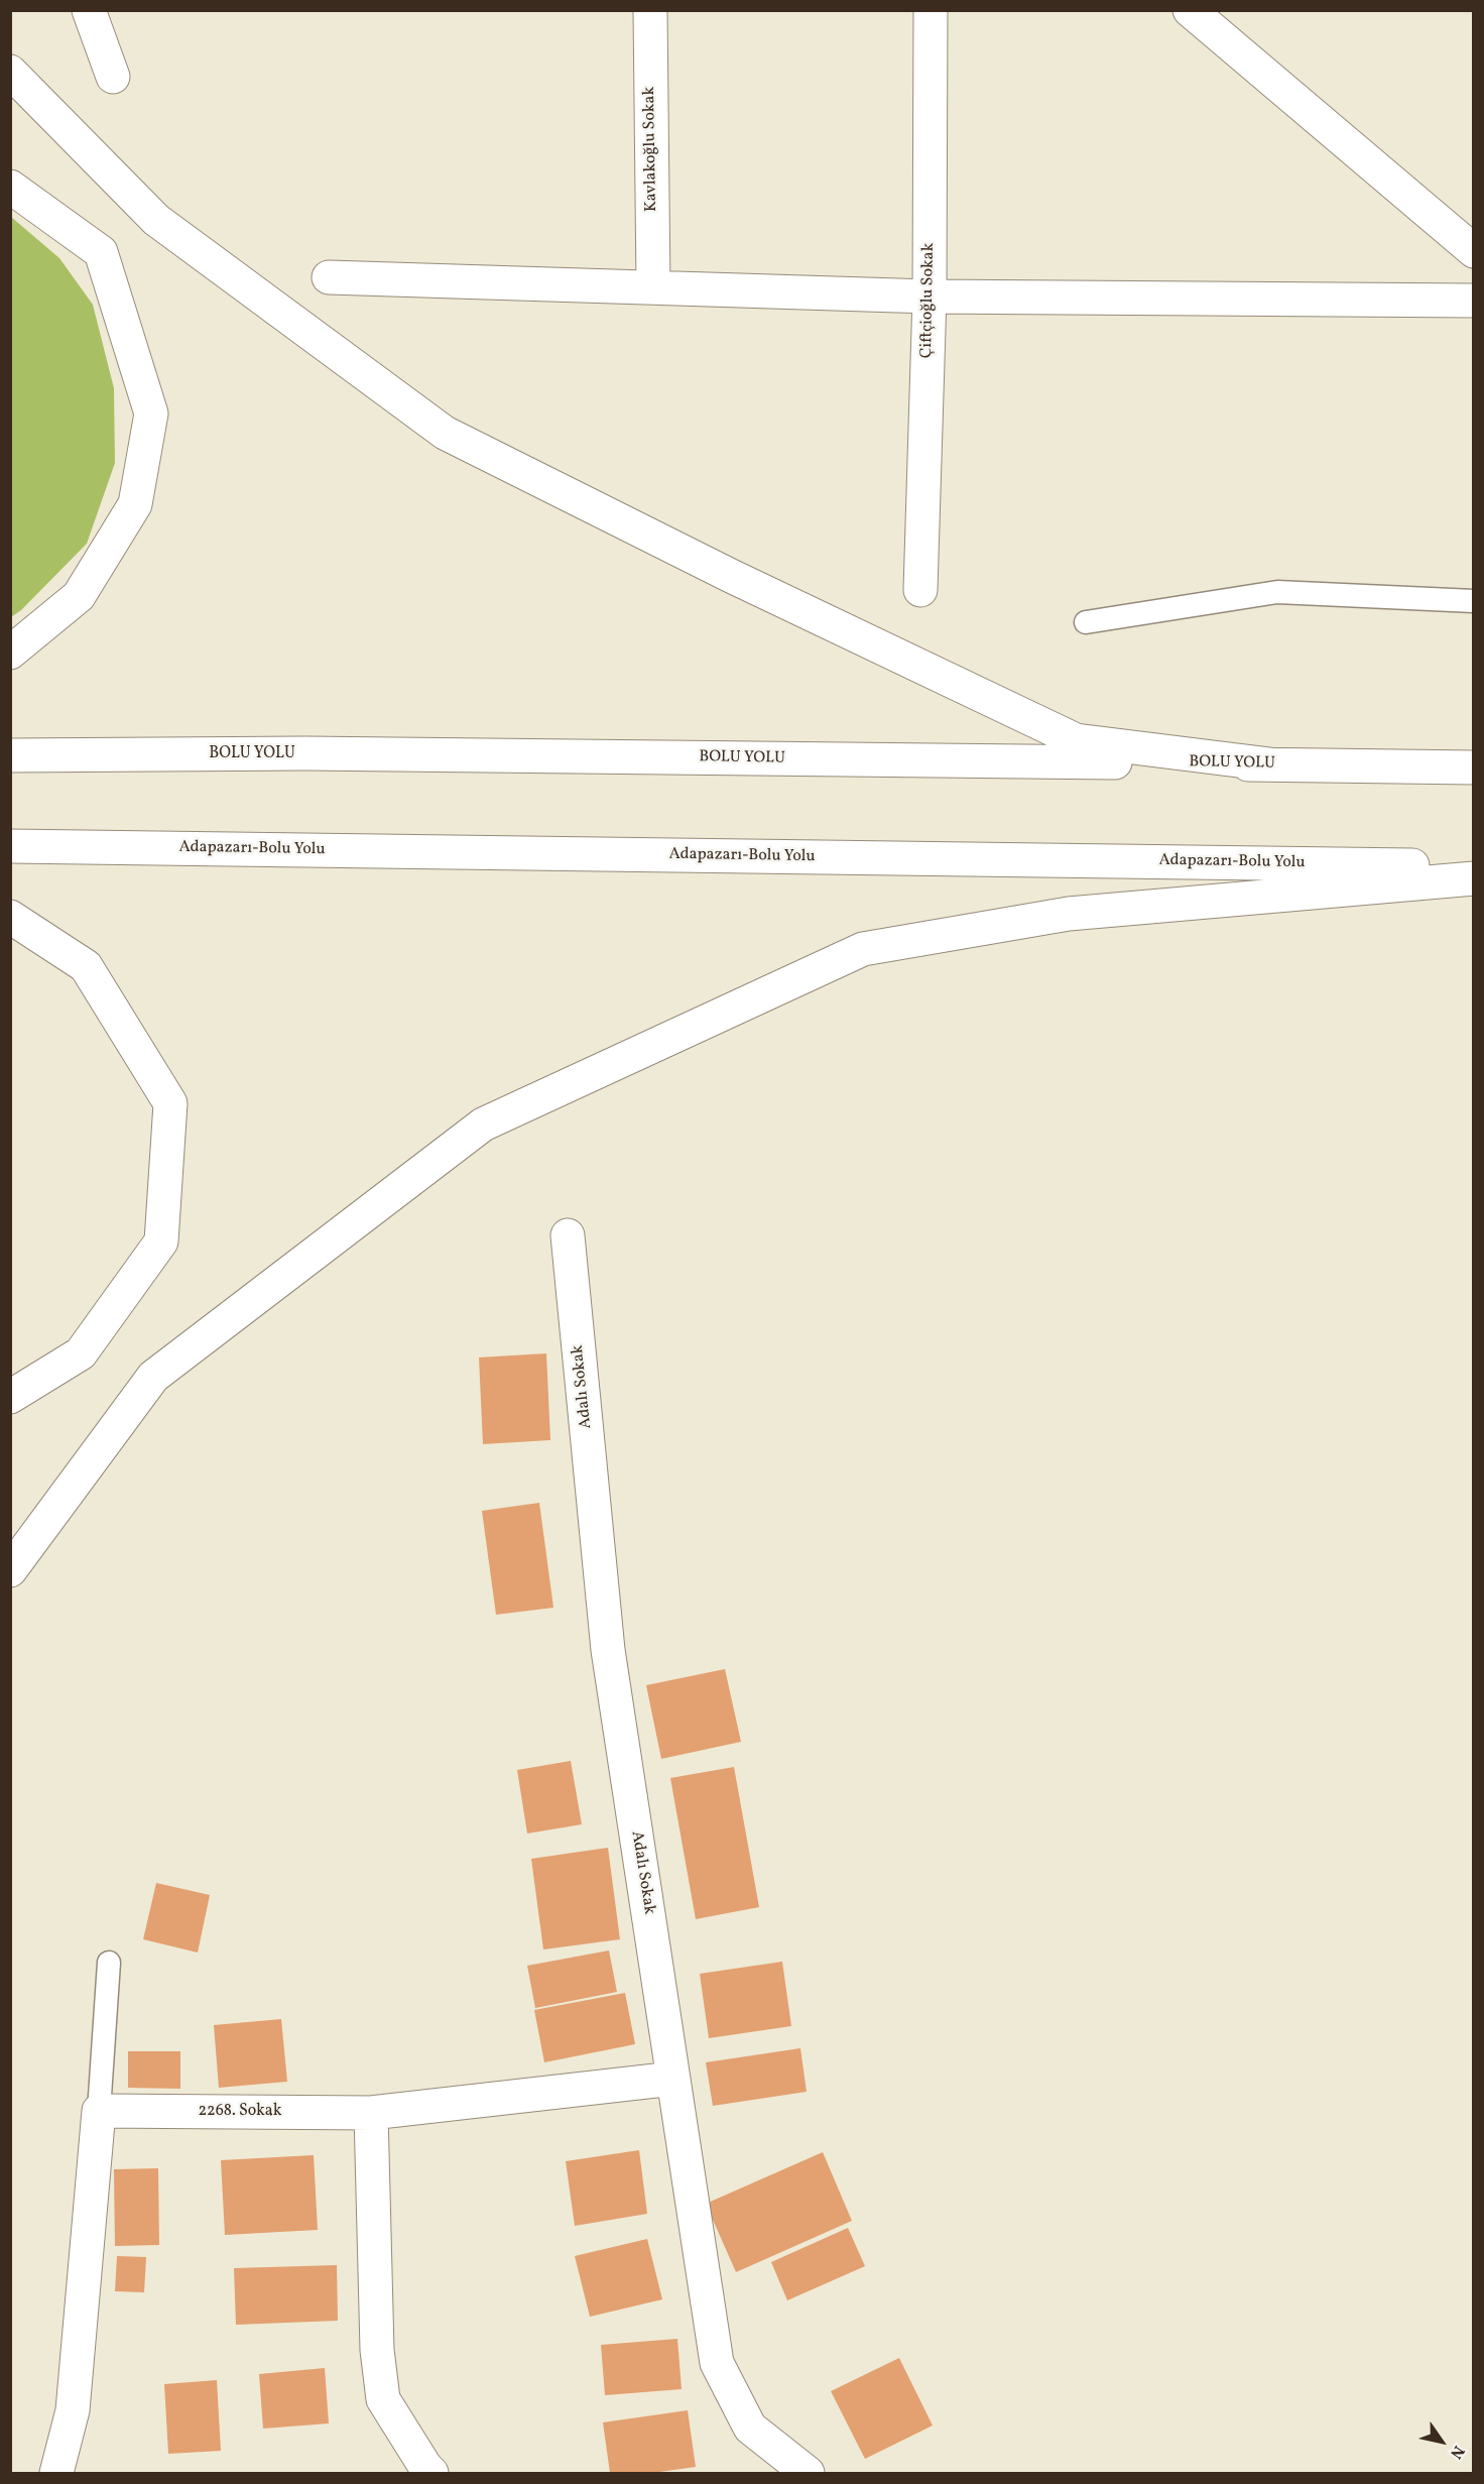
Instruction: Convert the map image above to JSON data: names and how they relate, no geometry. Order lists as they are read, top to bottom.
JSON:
{
  "streets": {
    "main road": [
      "Kavlakoğlu Sokak",
      "Çiftçioğlu Sokak",
      "BOLU YOLU",
      "Adapazarı-Bolu Yolu",
      "Adalı Sokak",
      "2268. Sokak"
    ]
  },
  "crossings": [
    ["Adalı Sokak", "2268. Sokak"]
  ],
  "north": "bottom right"
}
